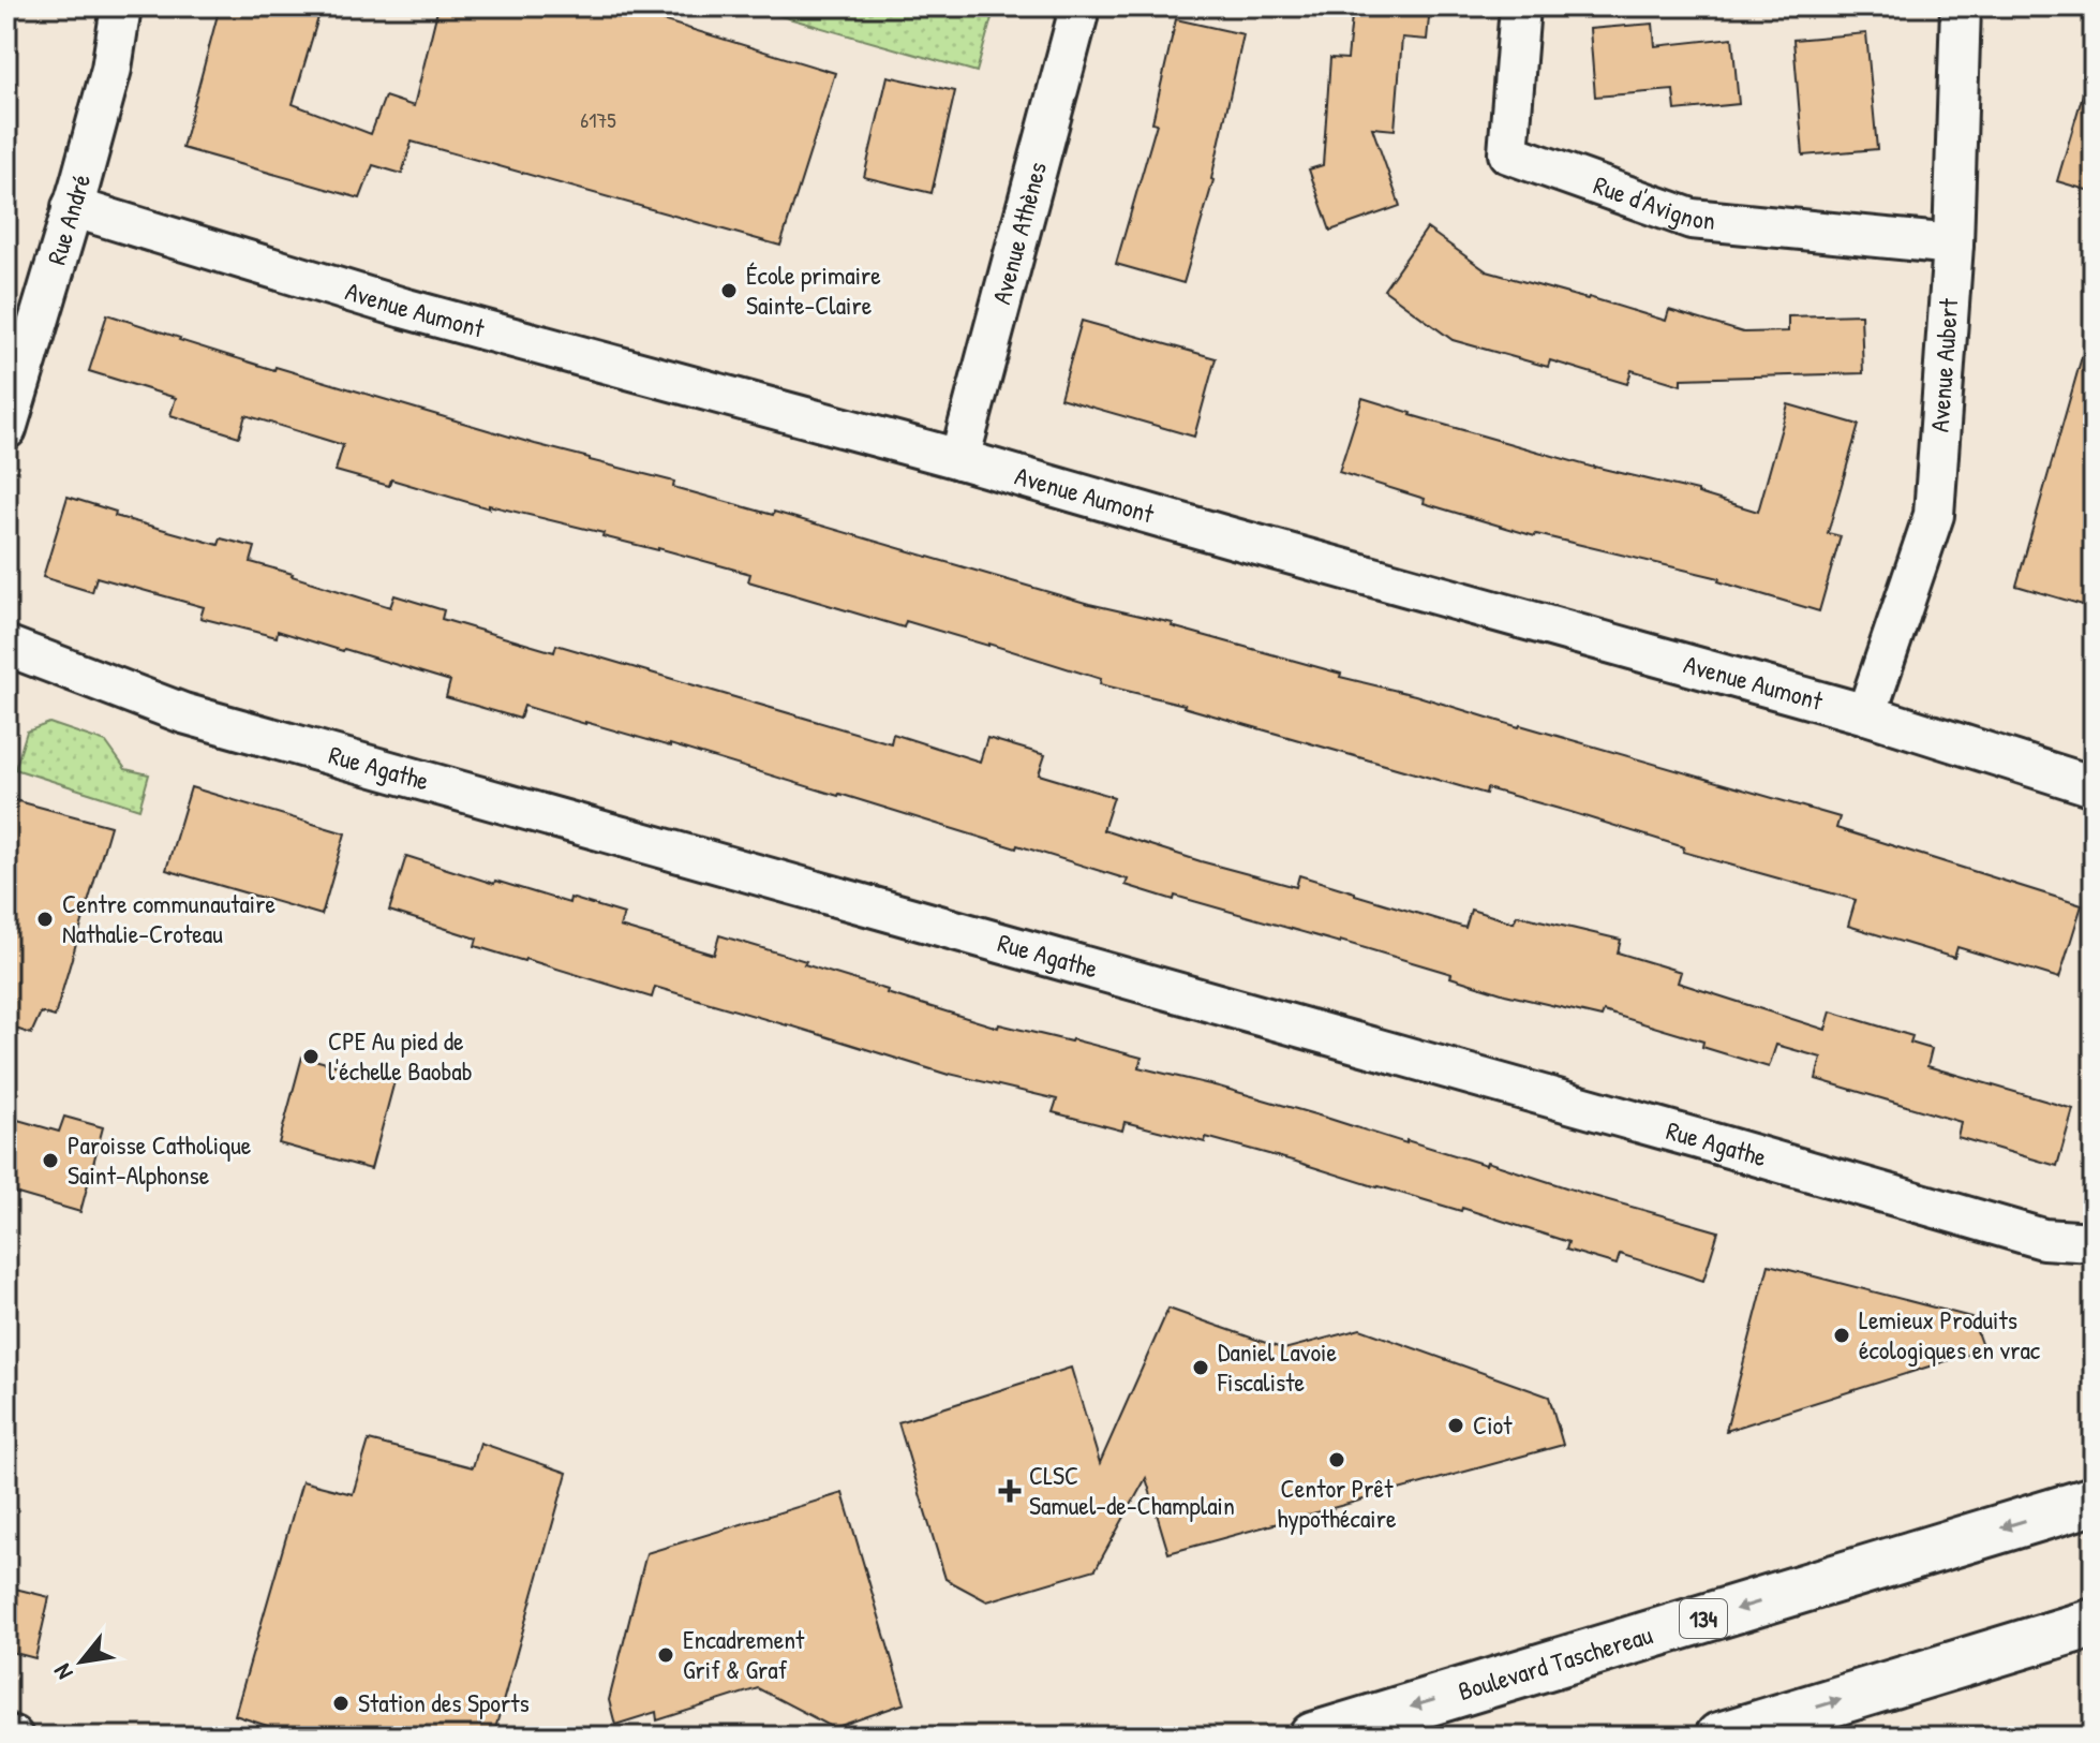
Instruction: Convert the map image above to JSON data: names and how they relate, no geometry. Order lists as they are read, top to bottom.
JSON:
{
  "streets": {
    "main road": ["134", "Boulevard Taschereau"],
    "street": [
      "Rue d'Avignon",
      "Rue André",
      "Avenue Athènes",
      "Avenue Aumont",
      "Avenue Aubert",
      "Rue Agathe"
    ]
  },
  "crossings": [
    ["Rue d'Avignon", "Avenue Aubert"],
    ["Rue André", "Avenue Aumont"],
    ["Avenue Athènes", "Avenue Aumont"],
    ["Avenue Aumont", "Avenue Aubert"]
  ],
  "places": {
    "other": [
      "École primaire Sainte-Claire",
      "Centre communautaire Nathalie-Croteau",
      "CPE Au pied de l'échelle Baobab",
      "Paroisse Catholique Saint-Alphonse",
      "Lemieux Produits écologiques en vrac",
      "Daniel Lavoie Fiscaliste",
      "Ciot",
      "Centor Prêt hypothécaire",
      "Encadrement Grif & Graf",
      "Station des Sports"
    ],
    "health": ["CLSC Samuel-de-Champlain"]
  },
  "house_numbers": ["6175"],
  "north": "bottom left"
}
